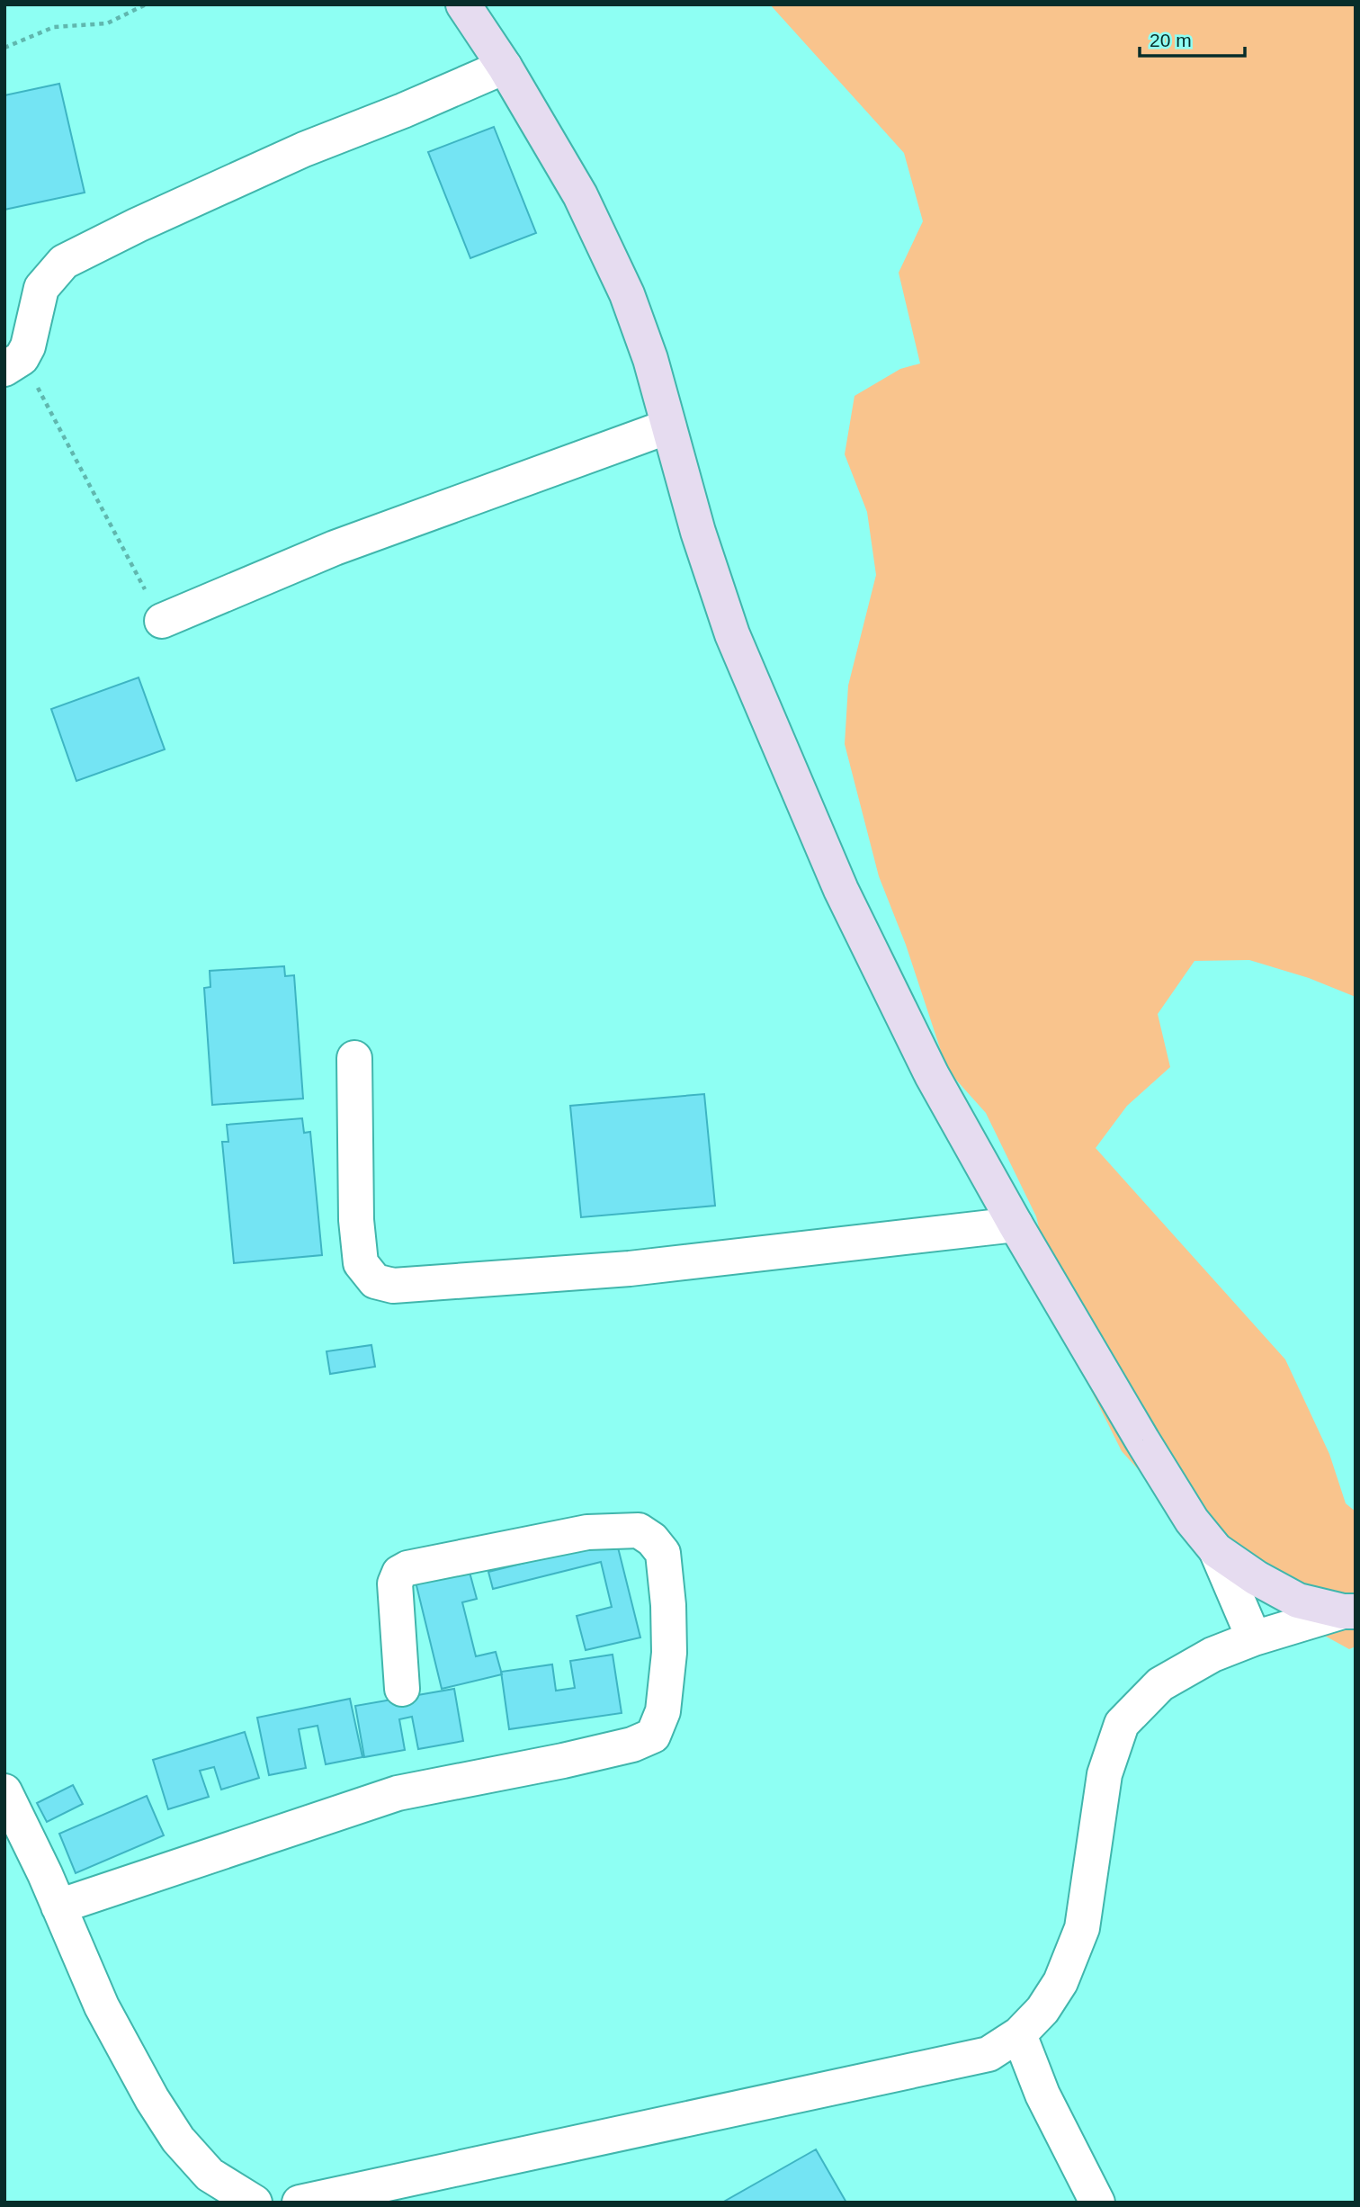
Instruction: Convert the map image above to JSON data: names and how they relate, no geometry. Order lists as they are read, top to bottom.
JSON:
{
  "scale_bar": "20 m"
}
